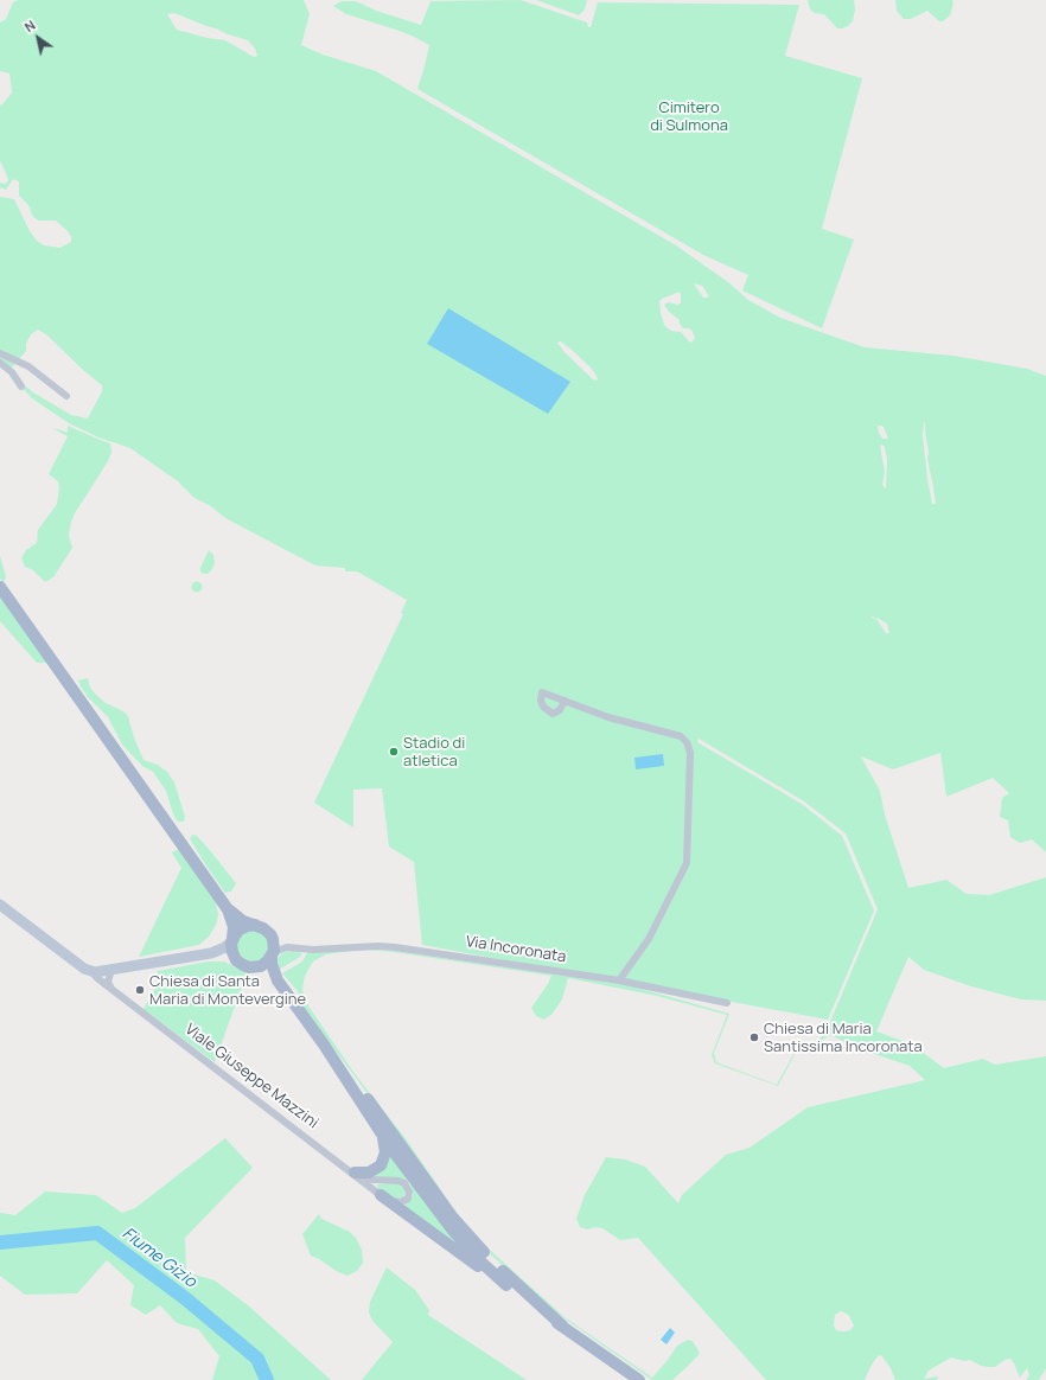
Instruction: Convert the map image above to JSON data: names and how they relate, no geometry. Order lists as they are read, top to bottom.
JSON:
{
  "streets": {
    "main road": ["Viale Giuseppe Mazzini"],
    "street": ["Via Incoronata"]
  },
  "water": ["Fiume Gizio"],
  "parks": ["Cimitero di Sulmona"],
  "places": ["Stadio di atletica", "Chiesa di Santa Maria di Montevergine", "Chiesa di Maria Santissima Incoronata"],
  "north": "top left"
}
